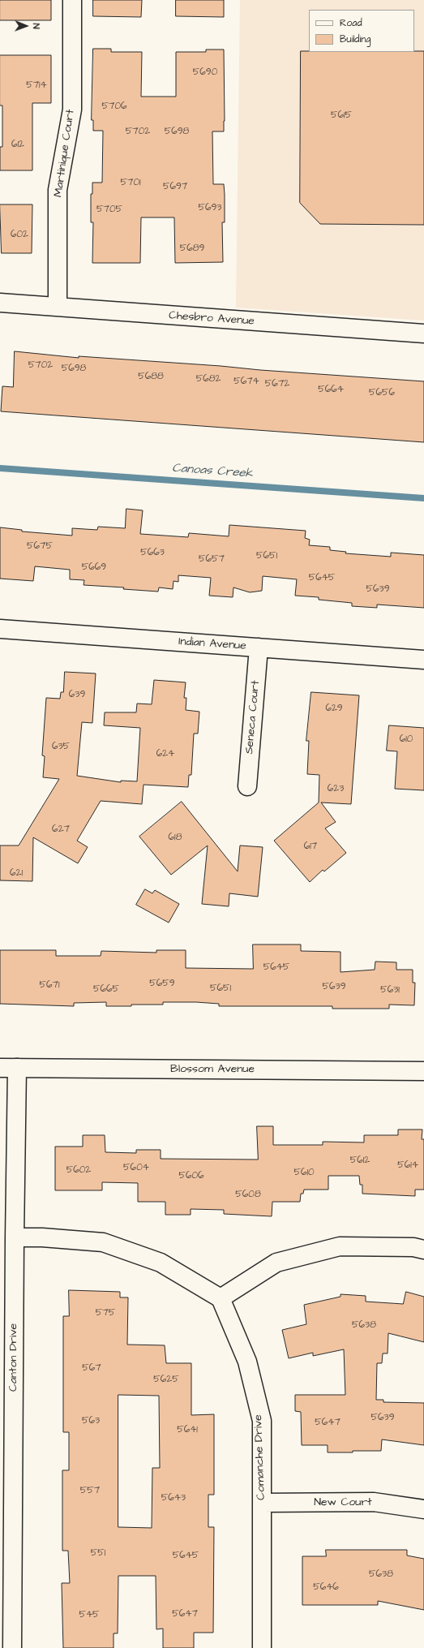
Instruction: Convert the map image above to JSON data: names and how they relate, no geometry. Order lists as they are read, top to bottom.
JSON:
{
  "streets": {
    "street": [
      "Martinique Court",
      "Chesbro Avenue",
      "Indian Avenue",
      "Seneca Court",
      "Blossom Avenue",
      "Canton Drive",
      "Comanche Drive",
      "New Court"
    ]
  },
  "crossings": [
    ["Martinique Court", "Chesbro Avenue"],
    ["Indian Avenue", "Seneca Court"],
    ["Blossom Avenue", "Canton Drive"],
    ["Comanche Drive", "New Court"]
  ],
  "water": ["Canoas Creek"],
  "house_numbers": [
    "5690",
    "5714",
    "5706",
    "5615",
    "5702",
    "5698",
    "612",
    "5701",
    "5697",
    "5693",
    "5705",
    "602",
    "5689",
    "5702",
    "5698",
    "5688",
    "5682",
    "5674",
    "5672",
    "5664",
    "5656",
    "5675",
    "5663",
    "5651",
    "5657",
    "5669",
    "5645",
    "5639",
    "639",
    "629",
    "610",
    "635",
    "624",
    "623",
    "627",
    "618",
    "617",
    "621",
    "5645",
    "5659",
    "5671",
    "5639",
    "5651",
    "5665",
    "5631",
    "5612",
    "5614",
    "5604",
    "5602",
    "5610",
    "5606",
    "5608",
    "575",
    "5638",
    "567",
    "5625",
    "5639",
    "563",
    "5647",
    "5641",
    "557",
    "5643",
    "551",
    "5645",
    "5638",
    "5646",
    "5647",
    "545"
  ],
  "legend": ["Road", "Building"],
  "north": "right"
}
